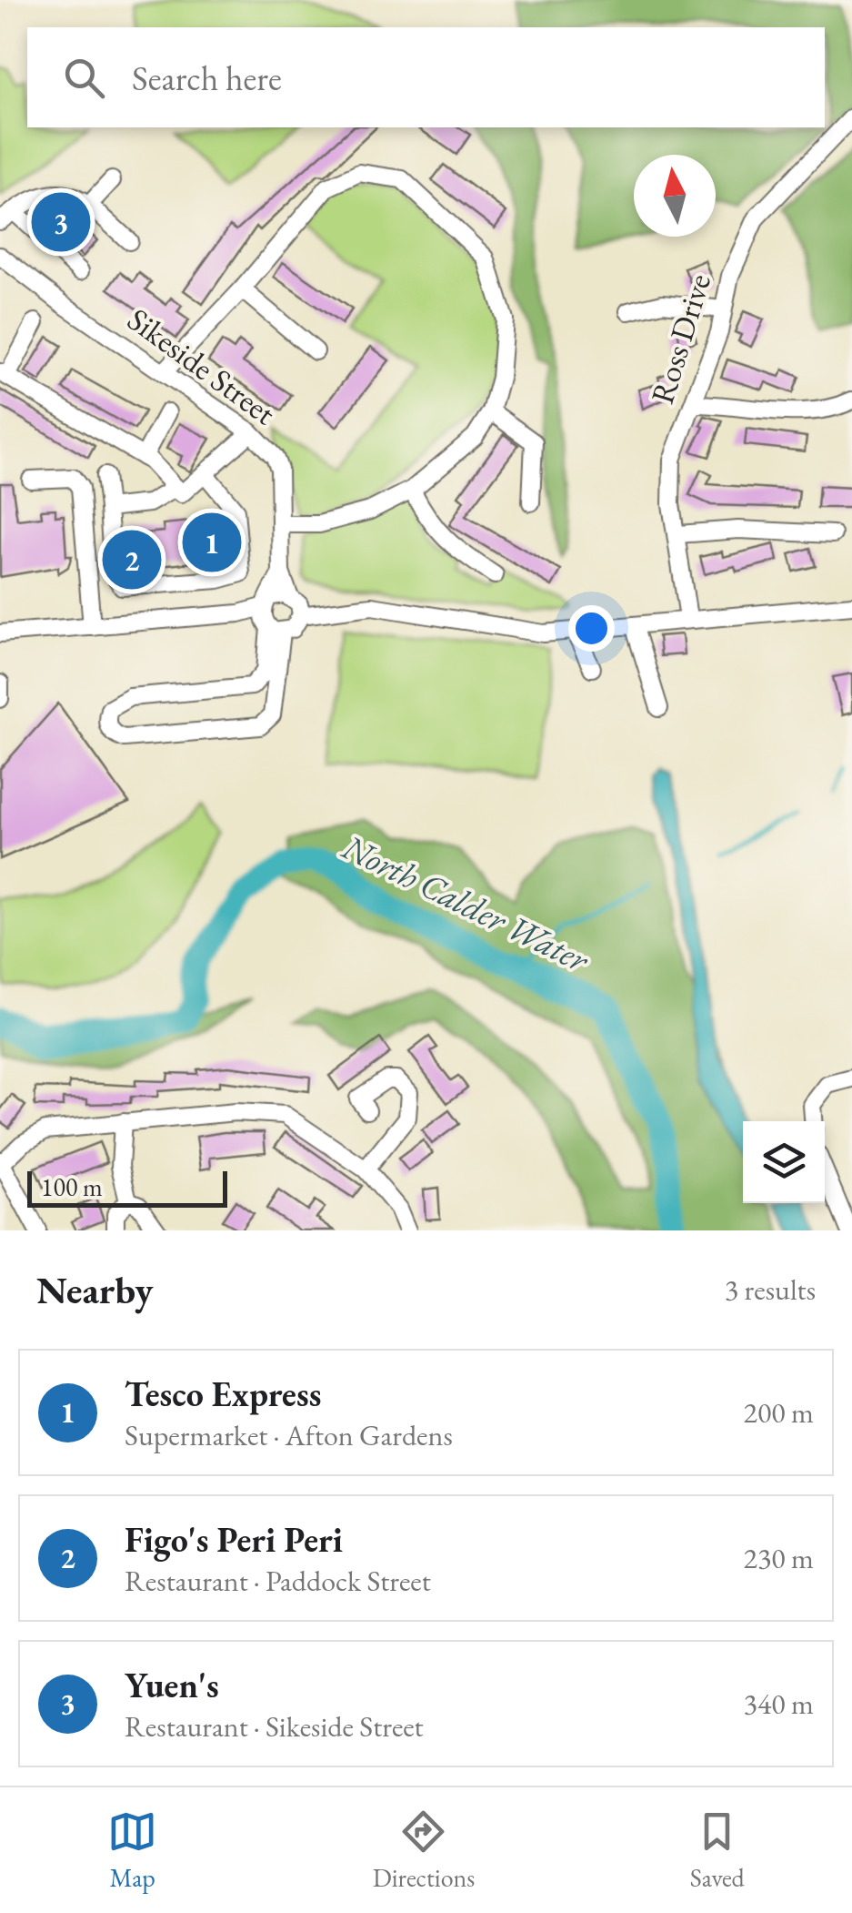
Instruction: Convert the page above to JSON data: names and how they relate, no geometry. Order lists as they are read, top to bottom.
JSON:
{
  "streets": {
    "street": ["Ross Drive", "Sikeside Street"]
  },
  "water": ["North Calder Water"],
  "scale_bar": "100 m",
  "north": "top",
  "page": {
    "search": "Search here",
    "pins": ["3", "1", "2"],
    "scale": "100 m",
    "heading": ["Nearby", "3 results"],
    "list": [
      {
        "mark": "1",
        "name": "Tesco Express",
        "note": "Supermarket · Afton Gardens",
        "value": "200 m"
      },
      {
        "mark": "2",
        "name": "Figo's Peri Peri",
        "note": "Restaurant · Paddock Street",
        "value": "230 m"
      },
      {
        "mark": "3",
        "name": "Yuen's",
        "note": "Restaurant · Sikeside Street",
        "value": "340 m"
      }
    ],
    "nav": ["Map", "Directions", "Saved"]
  }
}
